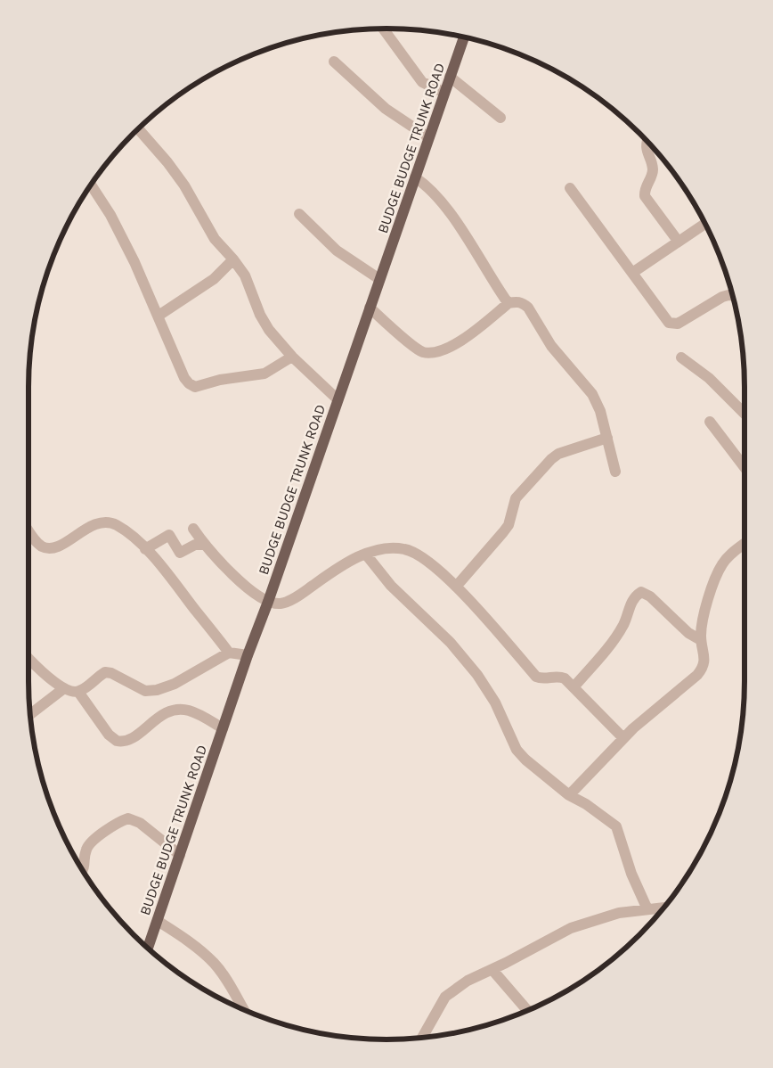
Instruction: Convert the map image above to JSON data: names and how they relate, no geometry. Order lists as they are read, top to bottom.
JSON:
{
  "streets": {
    "main road": ["BUDGE BUDGE TRUNK ROAD"]
  }
}
